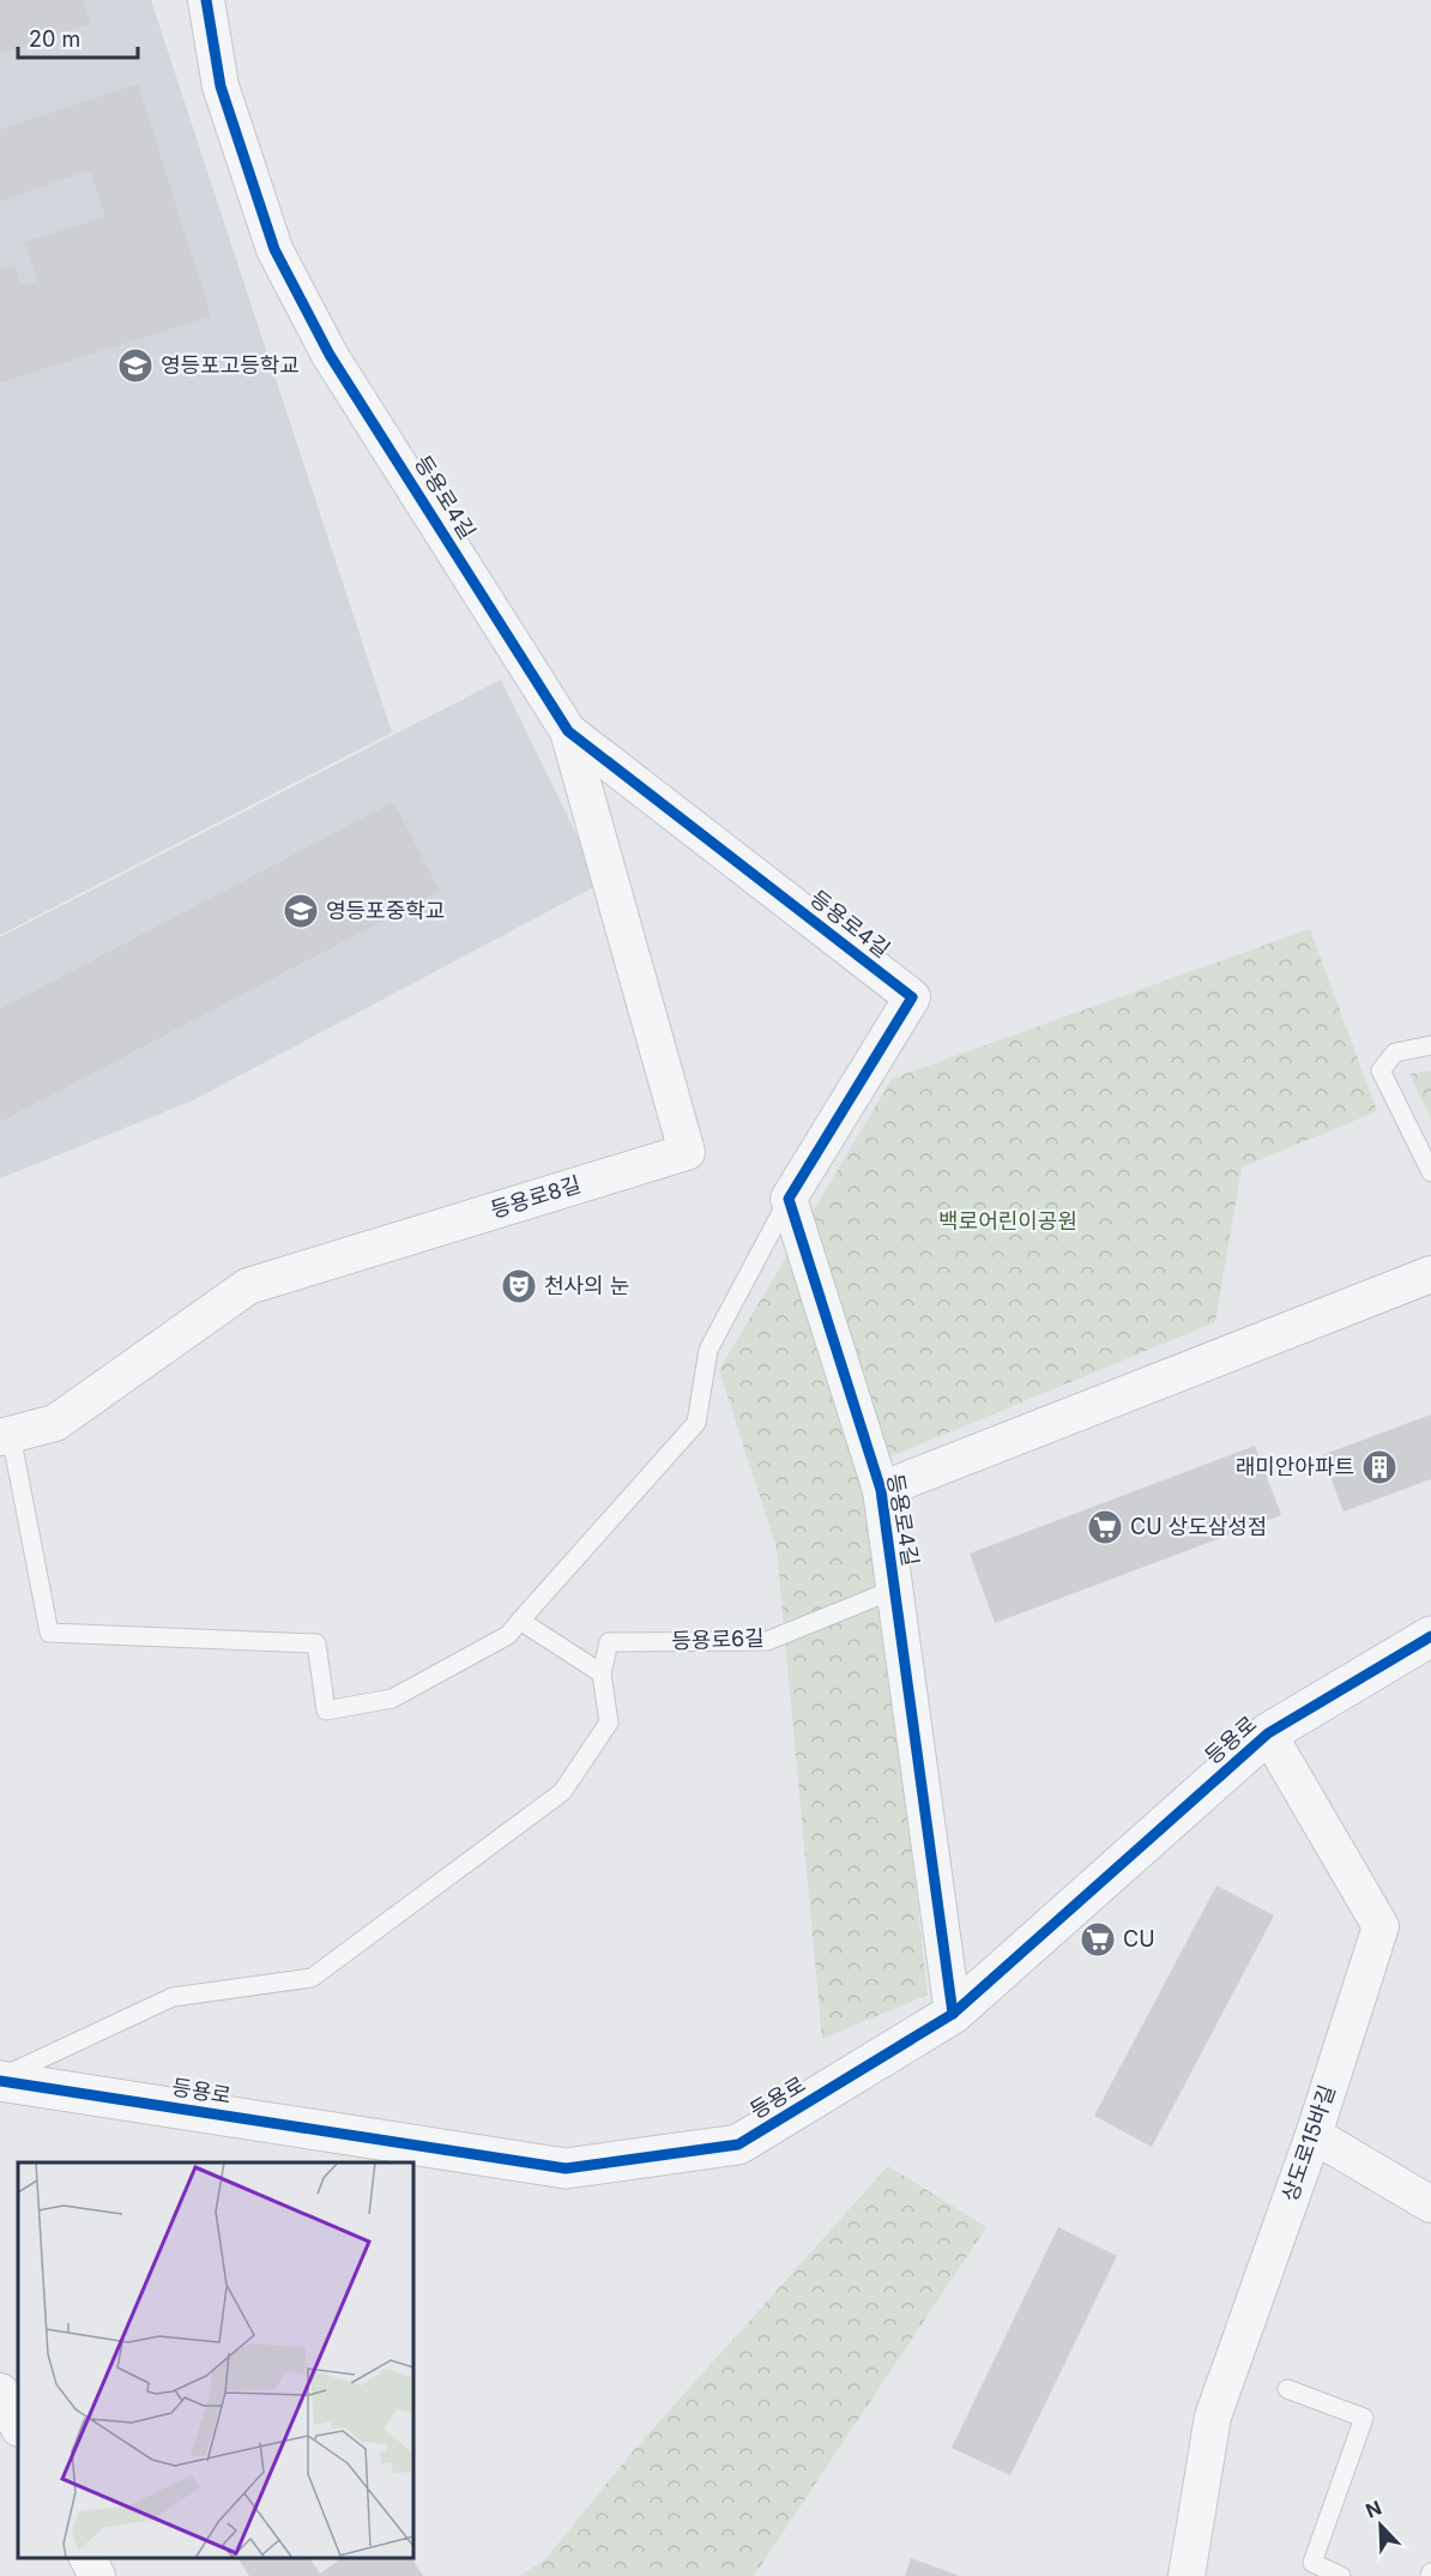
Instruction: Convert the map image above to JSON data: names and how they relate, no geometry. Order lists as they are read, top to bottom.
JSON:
{
  "streets": {
    "street": [
      "등용로4길",
      "등용로8길",
      "등용로",
      "상도로15바길"
    ],
    "lane": ["등용로6길"]
  },
  "crossings": [
    ["등용로4길", "등용로8길"],
    ["등용로4길", "등용로6길"],
    ["등용로4길", "등용로"],
    ["등용로", "상도로15바길"]
  ],
  "parks": ["백로어린이공원"],
  "places": {
    "school or university": ["영등포고등학교", "영등포중학교"],
    "theatre": ["천사의 눈"],
    "building": ["래미안아파트"],
    "supermarket": ["CU 상도삼성점", "CU"]
  },
  "scale_bar": "20 m",
  "north": "top left"
}
